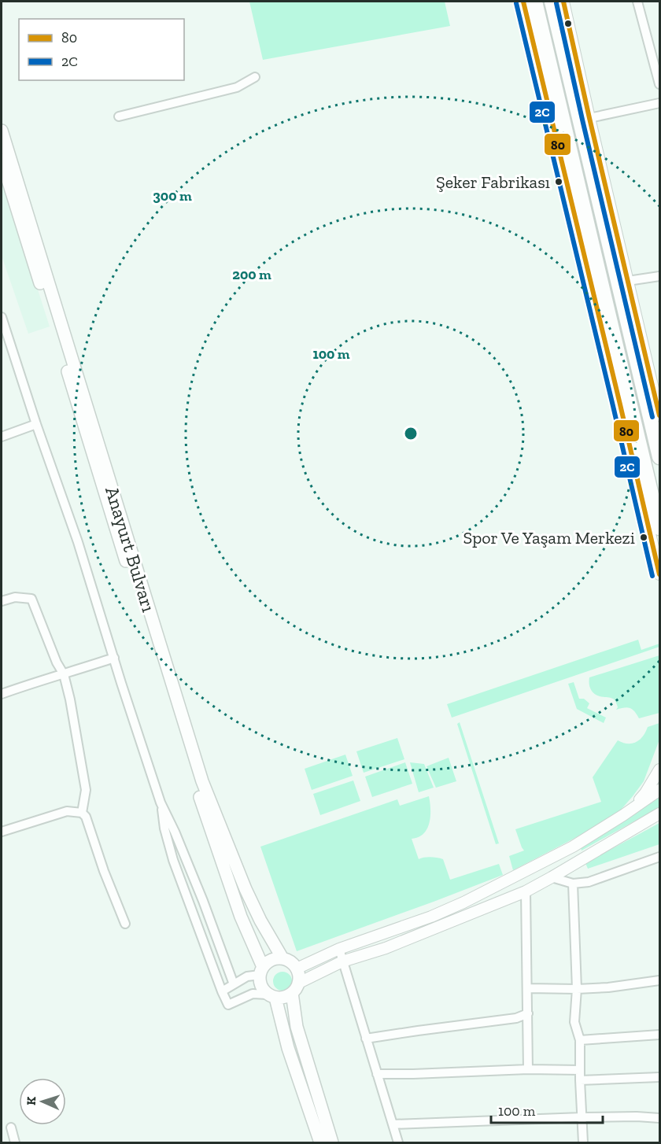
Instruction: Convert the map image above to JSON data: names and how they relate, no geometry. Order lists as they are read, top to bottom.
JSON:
{
  "streets": {
    "main road": ["Anayurt Bulvarı"]
  },
  "places": ["Şeker Fabrikası", "Spor Ve Yaşam Merkezi"],
  "lines": ["transit line 80", "transit line 2C"],
  "legend": ["80", "2C"],
  "scale_bar": "100 m",
  "north": "left",
  "rings": ["300 m", "200 m", "100 m"]
}
